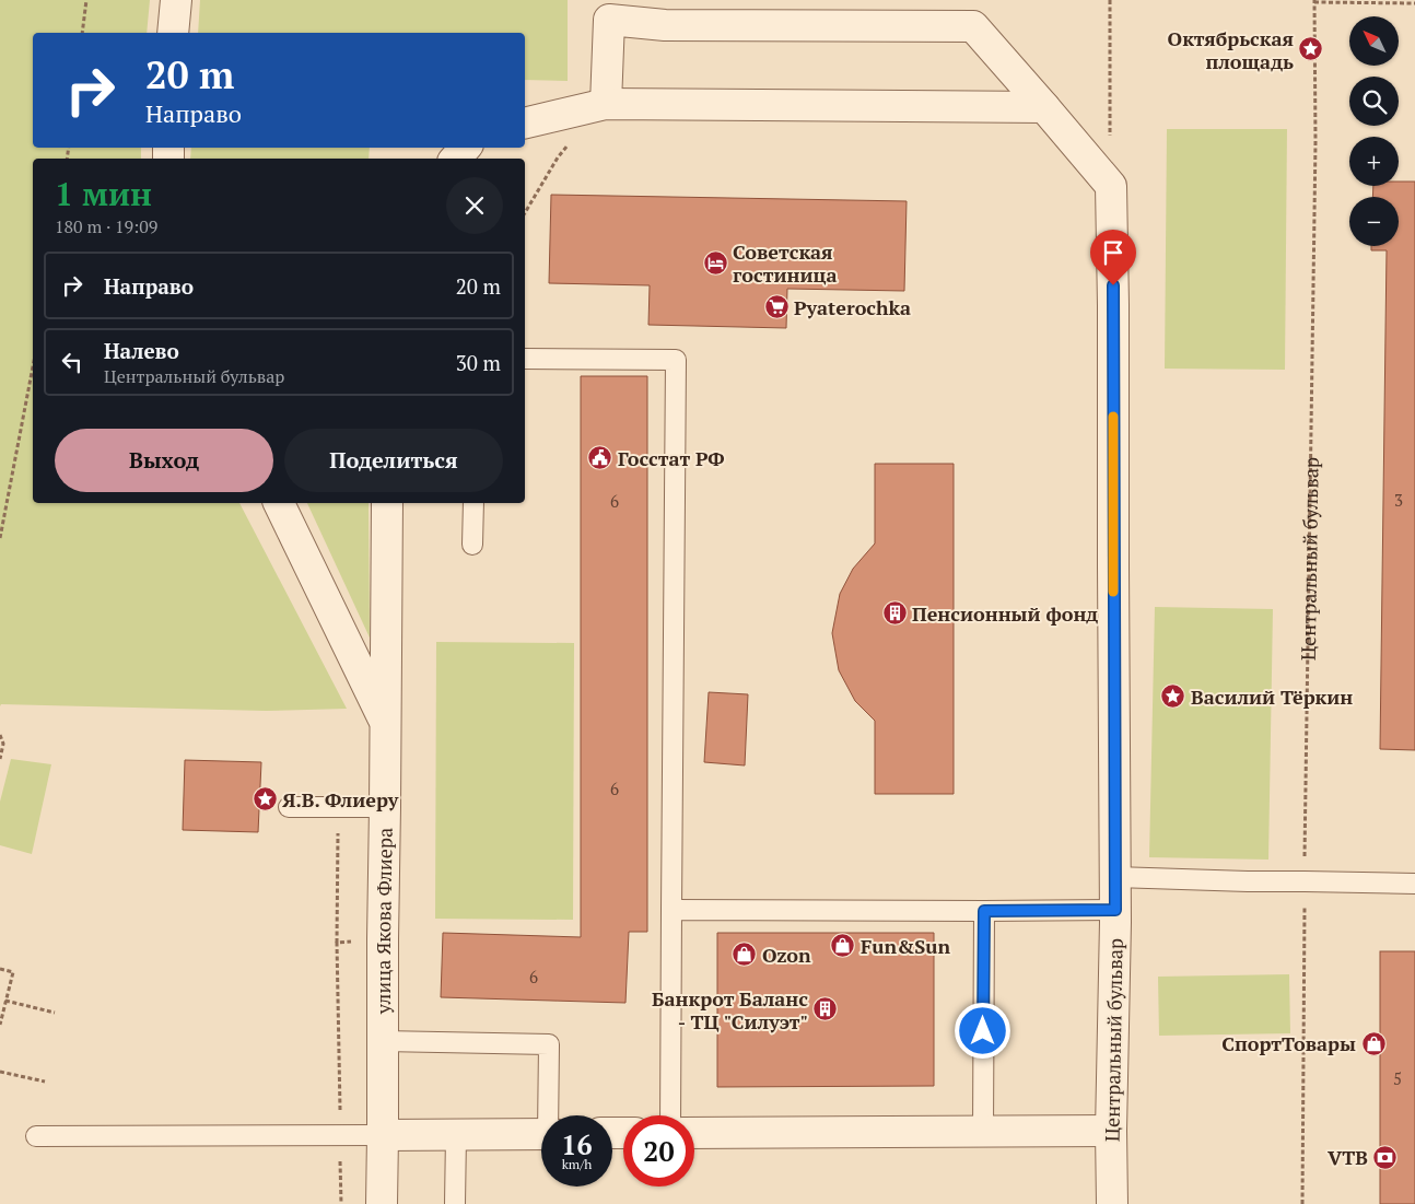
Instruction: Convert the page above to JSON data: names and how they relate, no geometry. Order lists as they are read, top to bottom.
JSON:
{
  "streets": {
    "street": ["Центральный бульвар", "улица Якова Флиера"]
  },
  "places": {
    "place": ["Октябрьская площадь", "Василий Тёркин", "Я.В. Флиеру"],
    "hotel": ["Советская гостиница"],
    "supermarket": ["Pyaterochka"],
    "public building": ["Госстат РФ"],
    "building": ["Пенсионный фонд", "Банкрот Баланс - ТЦ \"Силуэт\""],
    "shop": ["Fun&Sun", "Ozon", "СпортТовары"],
    "bank": ["VTB"]
  },
  "house_numbers": [
    "3",
    "6",
    "6",
    "6",
    "5"
  ],
  "north": "top left",
  "page": {
    "map_buttons": ["+", "−"],
    "turn": ["20 m", "Направо"],
    "heading": ["1 мин", "180 m · 19:09"],
    "list": [
      {
        "name": "Направо",
        "value": "20 m"
      },
      {
        "name": "Налево",
        "note": "Центральный бульвар",
        "value": "30 m"
      }
    ],
    "buttons": ["Выход", "Поделиться"],
    "speed": "16 km/h",
    "limit": "20"
  }
}
